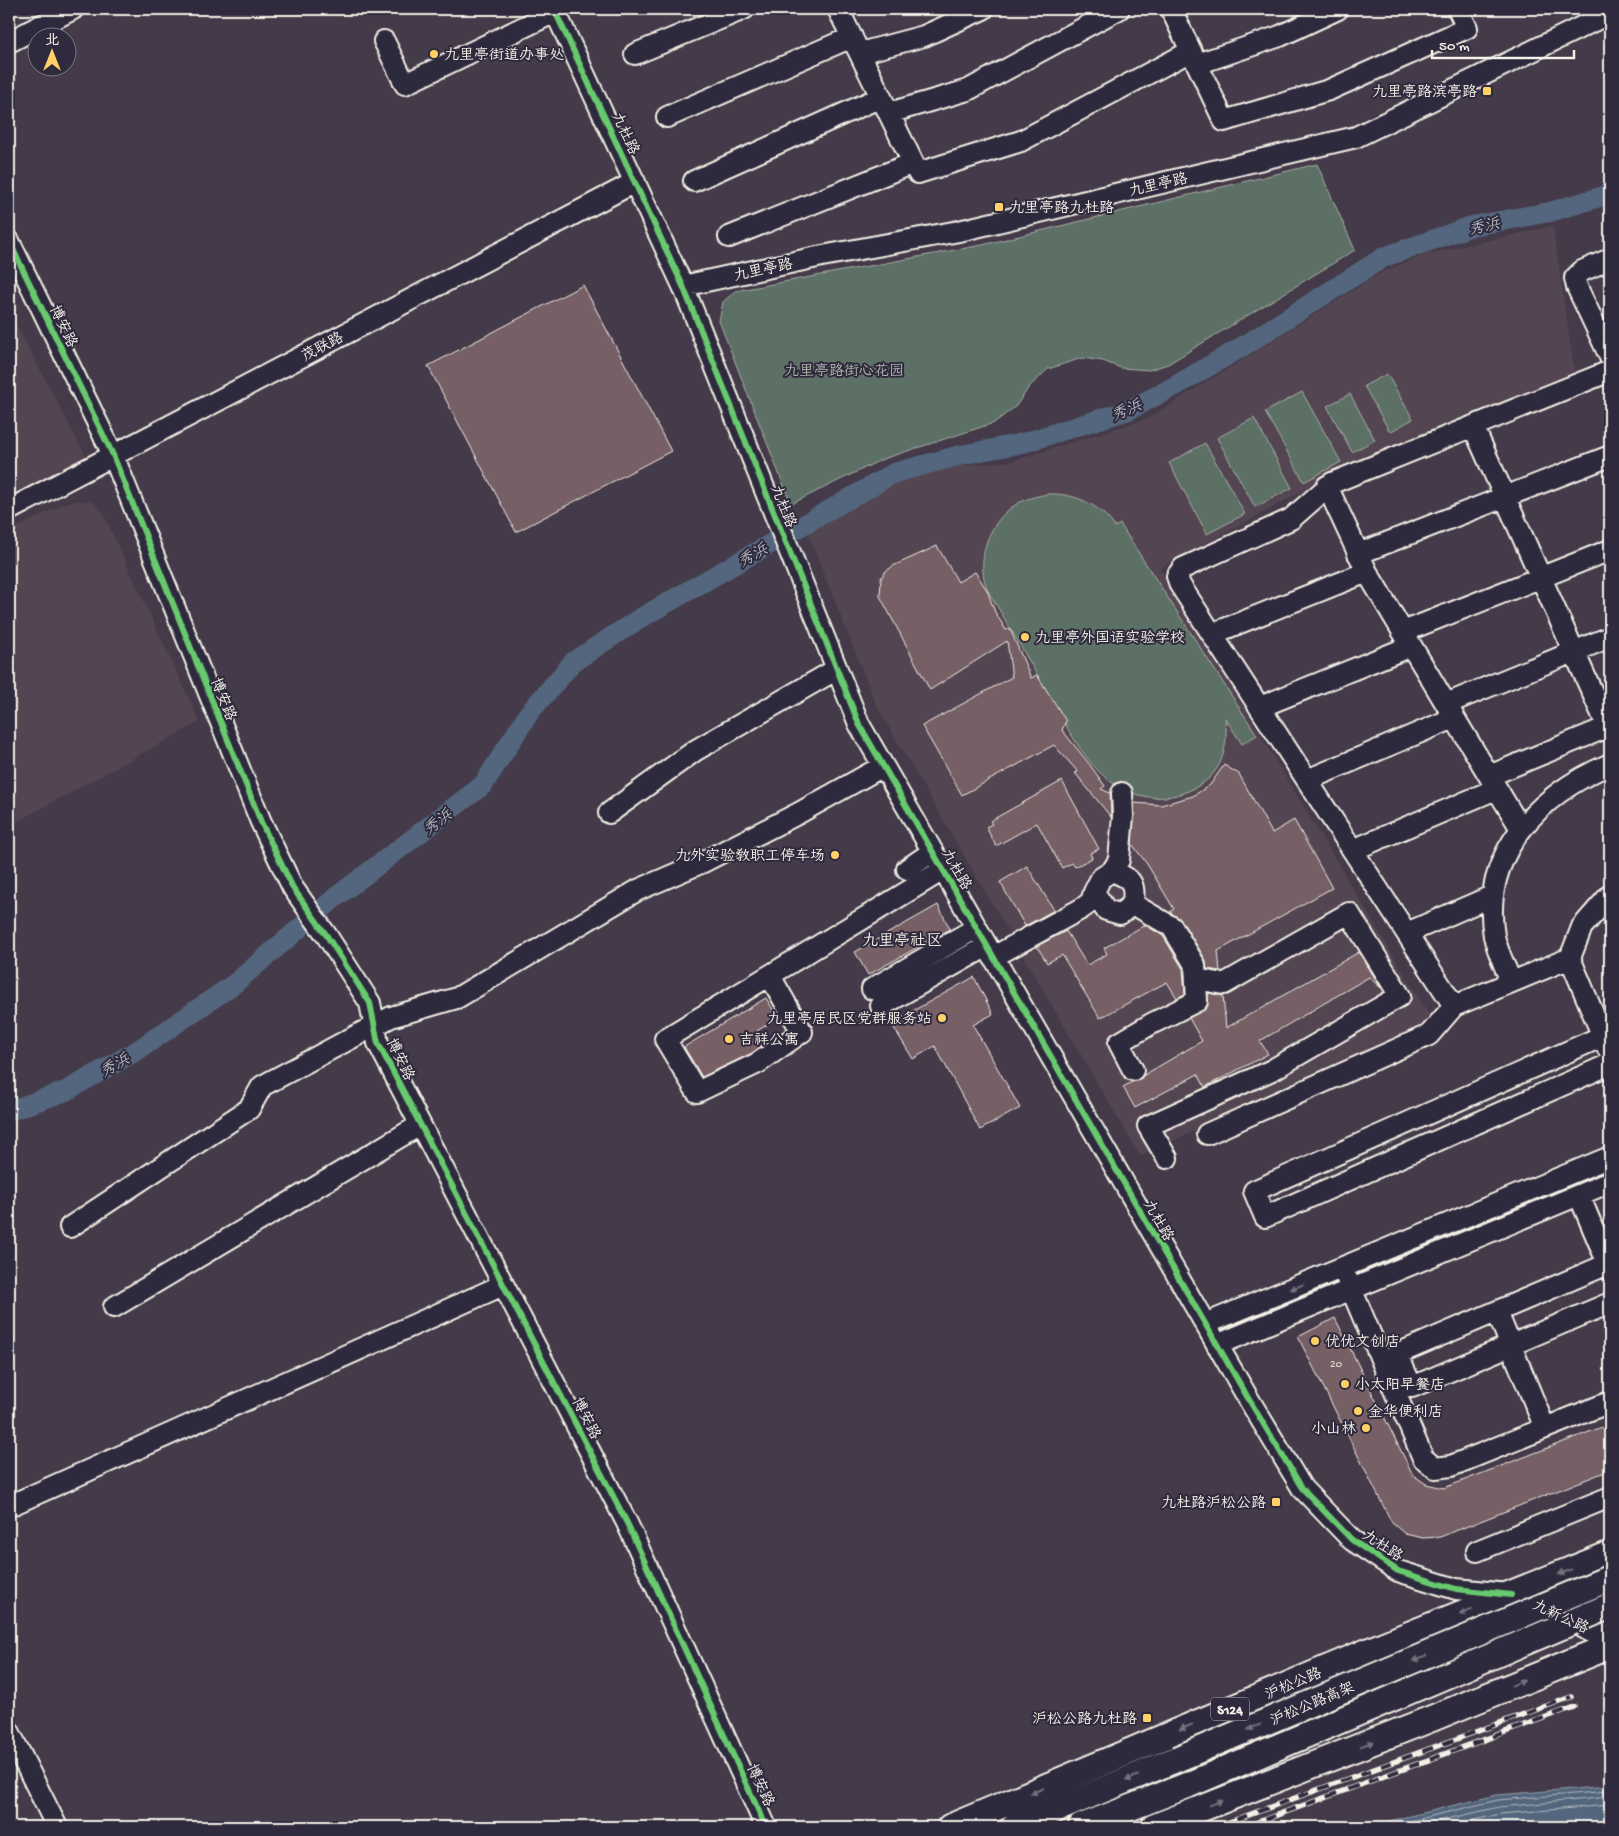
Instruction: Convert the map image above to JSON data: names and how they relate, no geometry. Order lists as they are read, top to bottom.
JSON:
{
  "streets": {
    "main road": [
      "九新公路",
      "沪松公路",
      "沪松公路高架",
      "S124"
    ],
    "street": [
      "九杜路",
      "九里亭路",
      "博安路",
      "茂联路"
    ]
  },
  "crossings": [
    ["九杜路", "九里亭路"],
    ["九杜路", "茂联路"],
    ["九杜路", "九新公路"],
    ["九杜路", "沪松公路"],
    ["博安路", "茂联路"],
    ["九新公路", "沪松公路"]
  ],
  "districts": ["九里亭社区"],
  "water": ["秀浜"],
  "parks": ["九里亭路街心花园"],
  "places": {
    "other": [
      "九里亭街道办事处",
      "九里亭外国语实验学校",
      "九外实验教职工停车场",
      "九里亭居民区党群服务站",
      "吉祥公寓",
      "优优文创店",
      "小太阳早餐店",
      "金华便利店",
      "小山林"
    ],
    "transit": [
      "九里亭路滨亭路",
      "九里亭路九杜路",
      "九杜路沪松公路",
      "沪松公路九杜路"
    ]
  },
  "house_numbers": ["20"],
  "scale_bar": "50 m",
  "north": "top"
}
